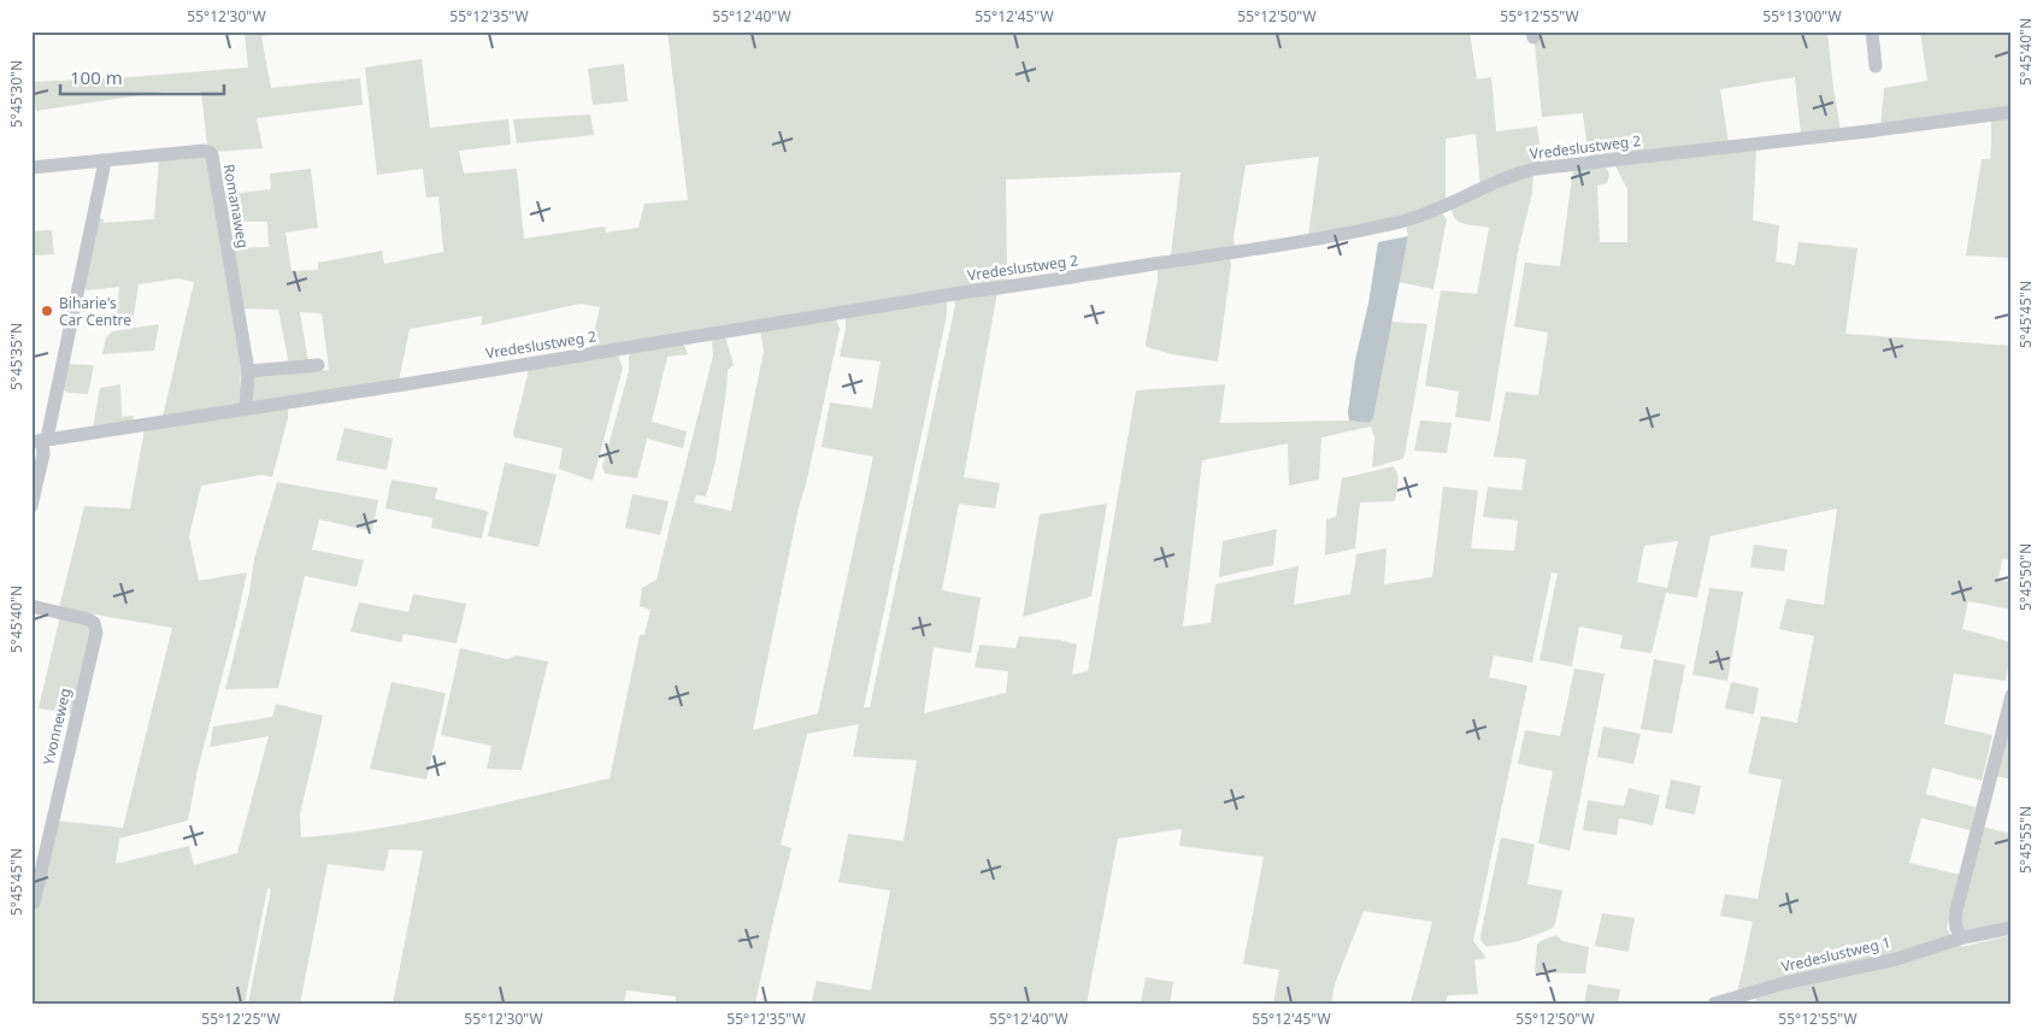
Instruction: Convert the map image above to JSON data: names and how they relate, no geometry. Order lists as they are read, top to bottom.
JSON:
{
  "streets": {
    "street": [
      "Vredeslustweg 2",
      "Romanaweg",
      "Yvonneweg",
      "Vredeslustweg 1"
    ]
  },
  "places": ["Biharie's Car Centre"],
  "scale_bar": "100 m",
  "coordinates": [
    "55°12'30\"W",
    "55°12'35\"W",
    "55°12'40\"W",
    "55°12'45\"W",
    "55°12'50\"W",
    "55°12'55\"W",
    "55°13'00\"W",
    "5°45'40\"N",
    "5°45'30\"N",
    "5°45'45\"N",
    "5°45'35\"N",
    "5°45'50\"N",
    "5°45'55\"N",
    "55°12'25\"W"
  ]
}
